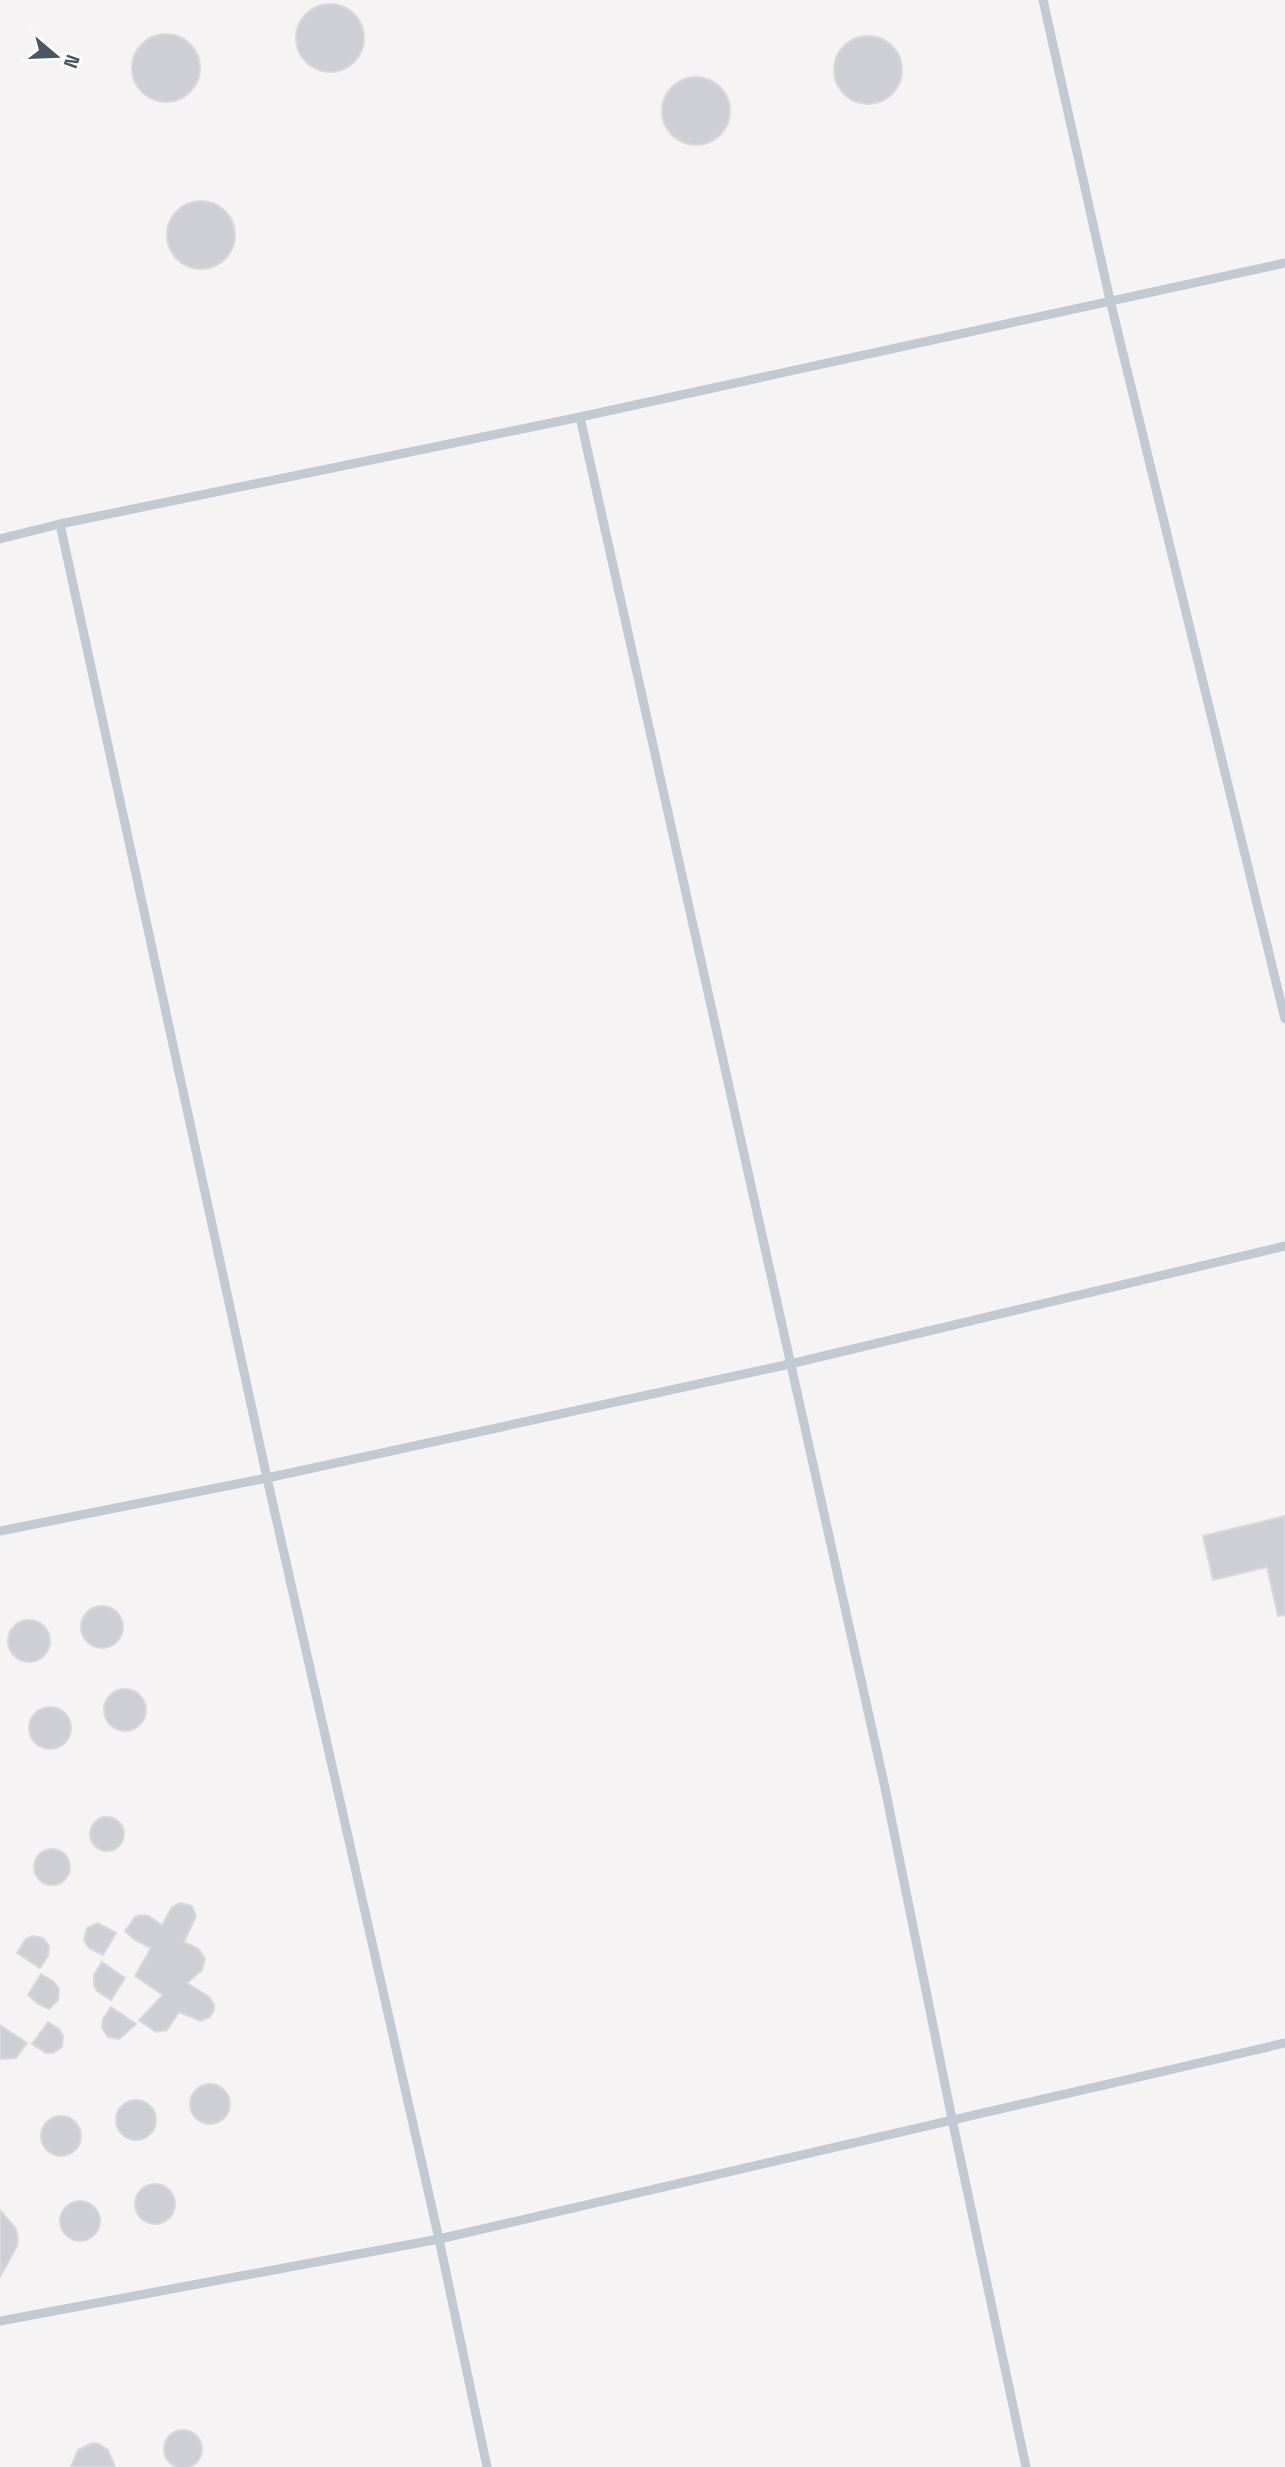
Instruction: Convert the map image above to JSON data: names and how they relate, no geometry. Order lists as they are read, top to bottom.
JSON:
{
  "north": "right"
}
